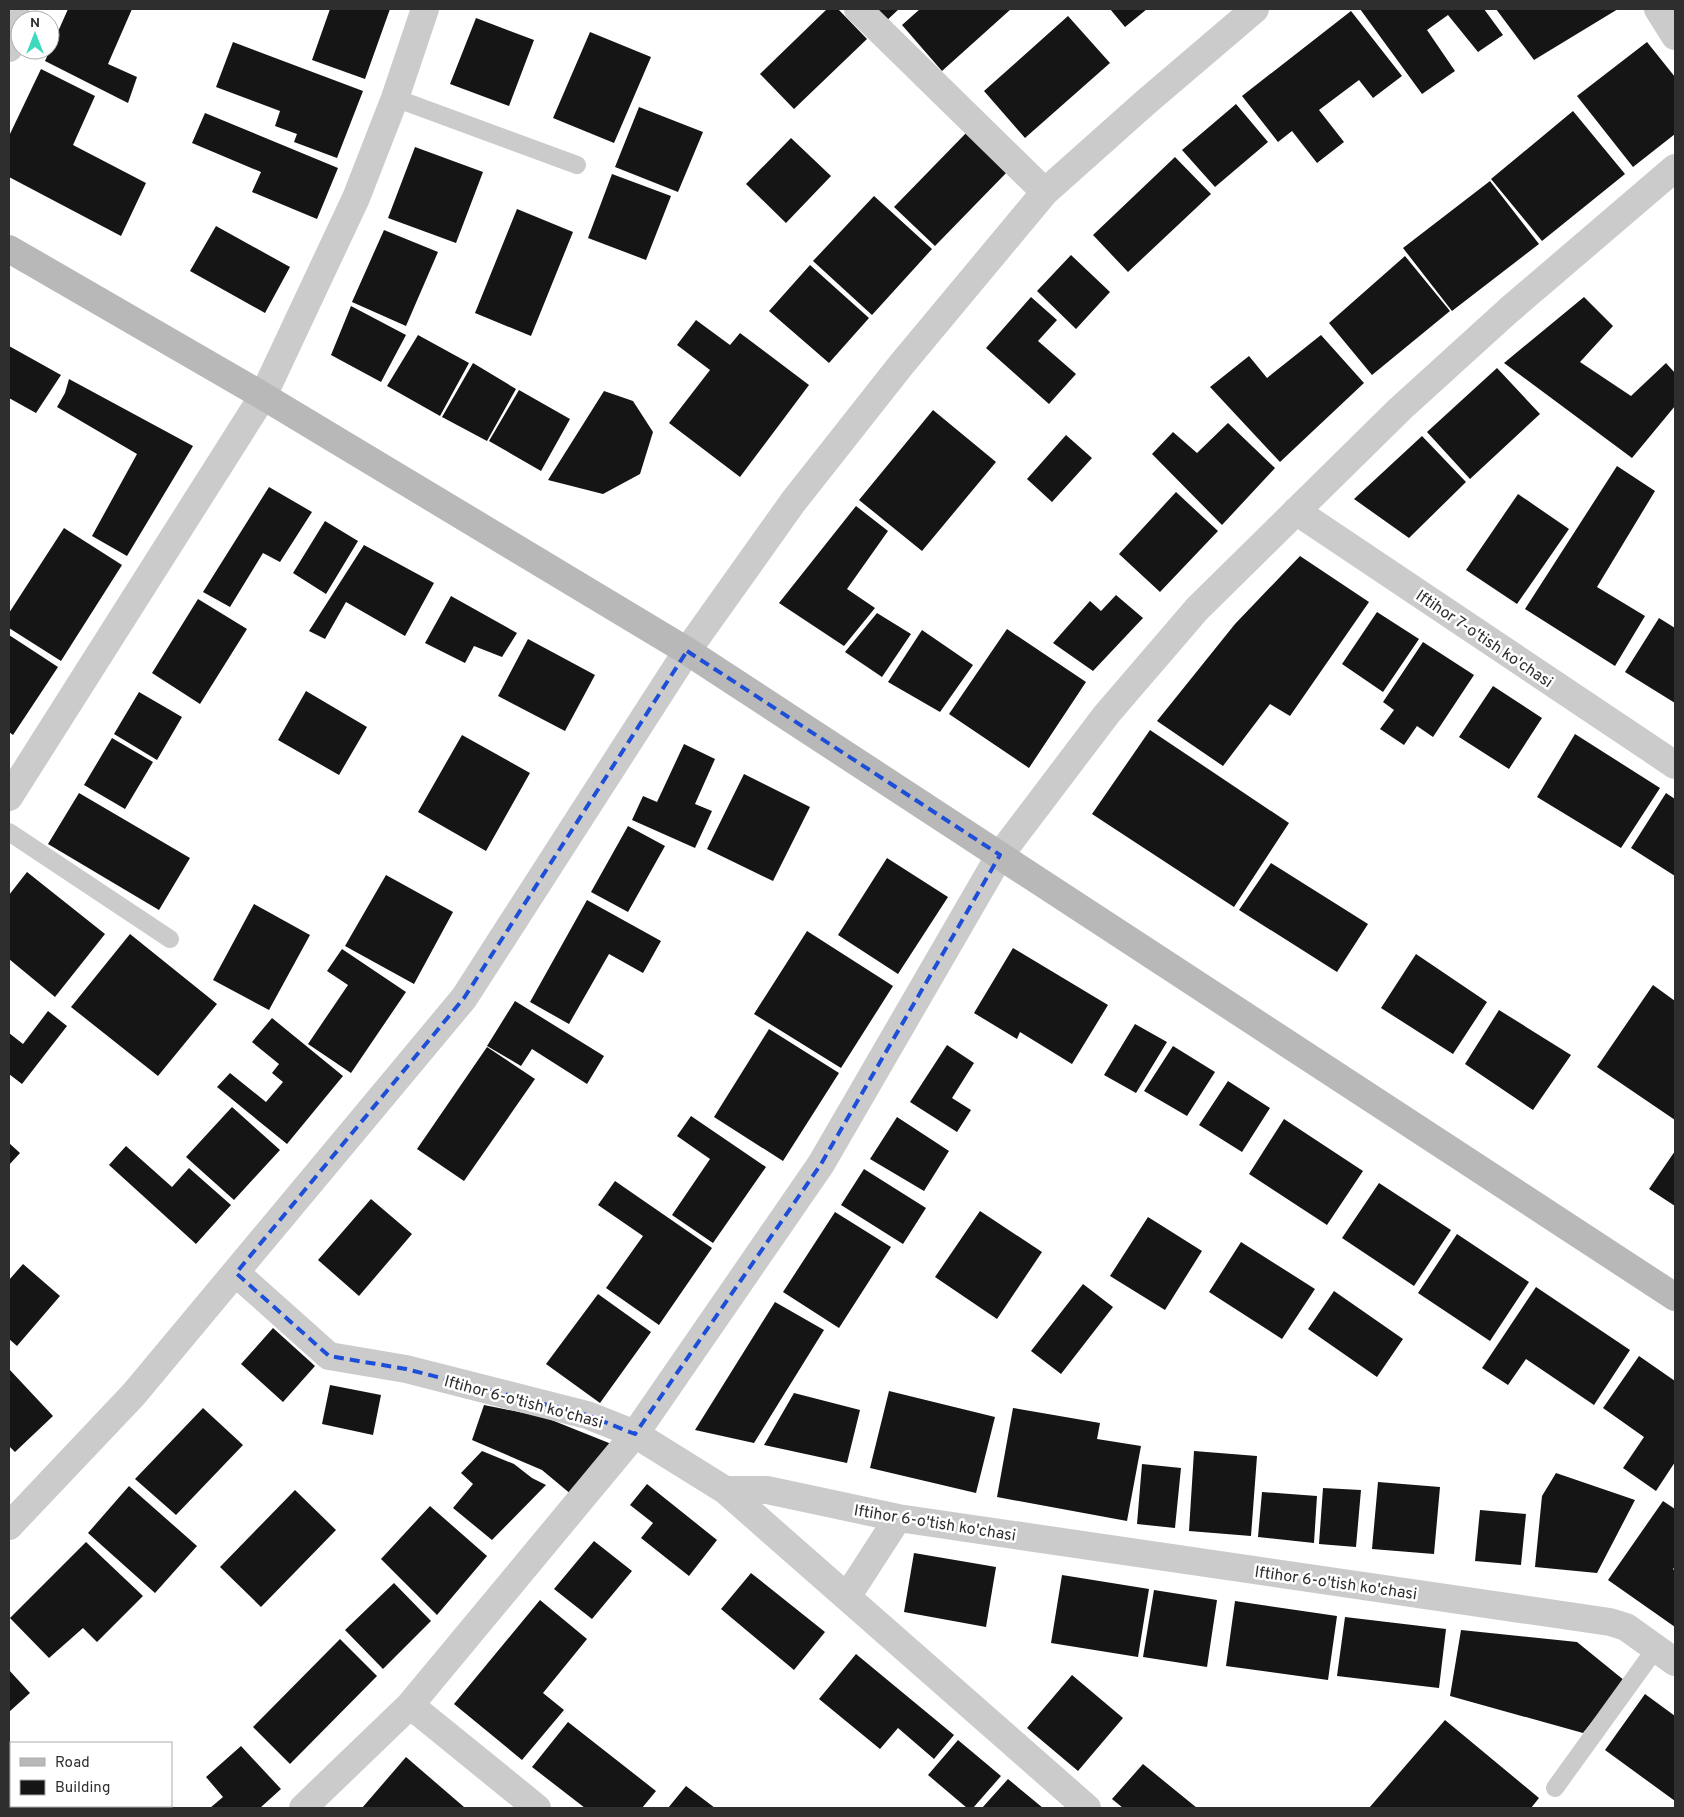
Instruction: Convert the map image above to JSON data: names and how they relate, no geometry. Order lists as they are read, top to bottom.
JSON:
{
  "streets": {
    "street": ["Iftihor 7-o'tish ko'chasi", "Iftihor 6-o'tish ko'chasi"]
  },
  "legend": ["Road", "Building"],
  "north": "top"
}
